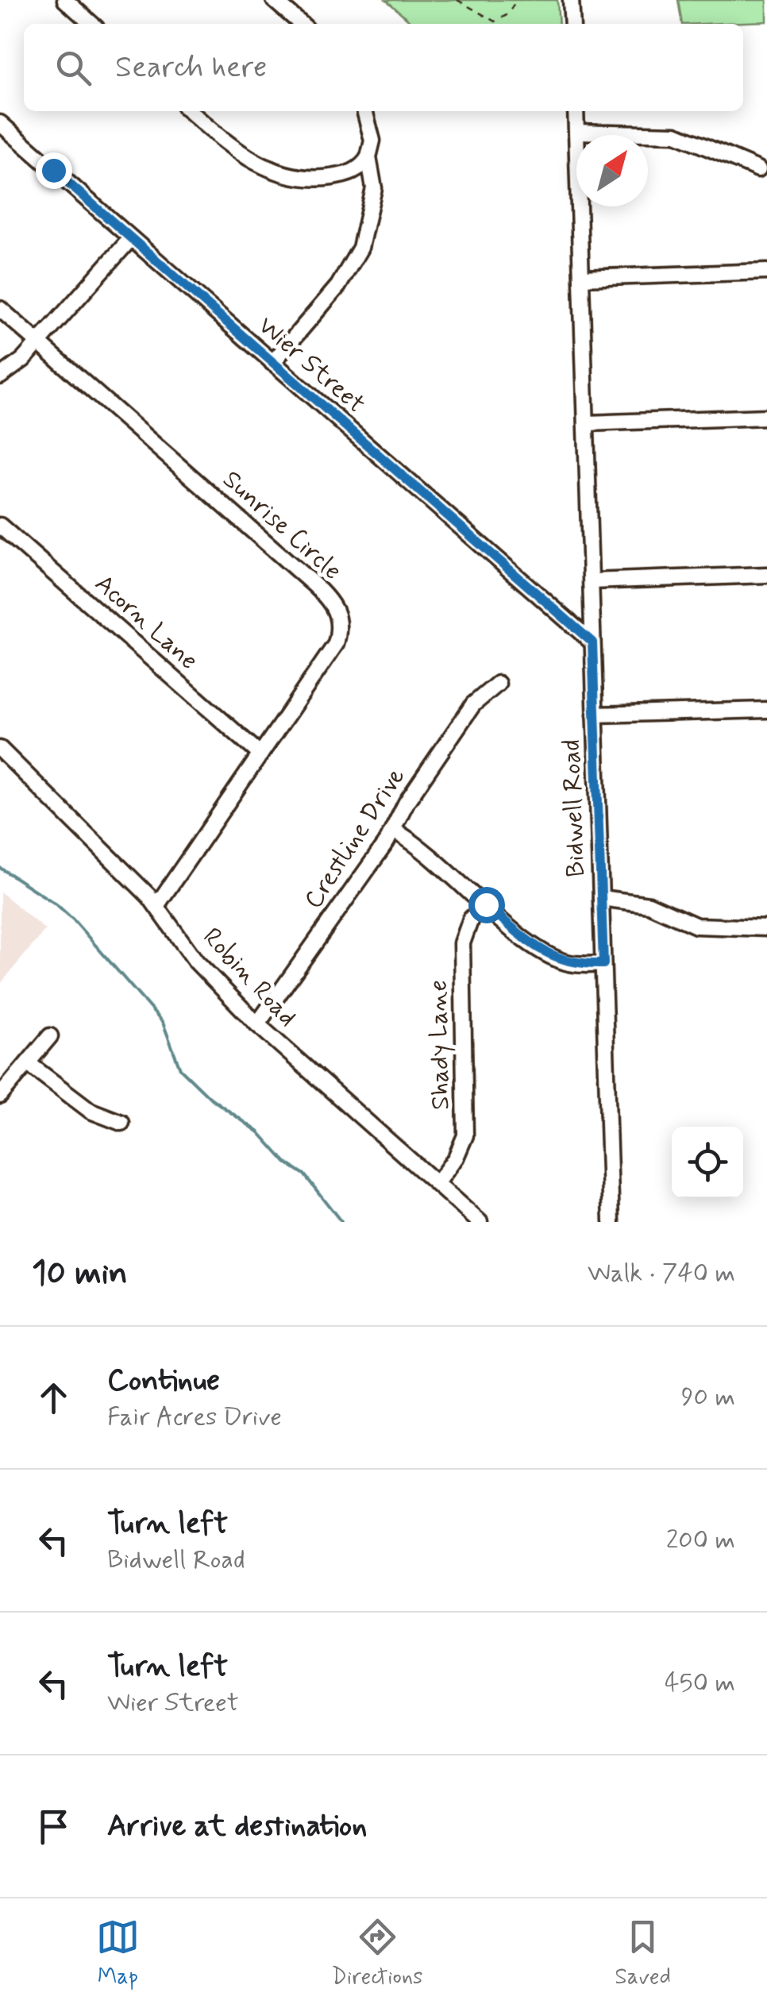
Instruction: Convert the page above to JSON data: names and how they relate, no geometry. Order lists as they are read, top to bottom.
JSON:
{
  "streets": {
    "street": [
      "Wier Street",
      "Sunrise Circle",
      "Acorn Lane",
      "Bidwell Road",
      "Crestline Drive",
      "Robin Road",
      "Shady Lane"
    ]
  },
  "crossings": [
    ["Wier Street", "Bidwell Road"],
    ["Sunrise Circle", "Acorn Lane"],
    ["Sunrise Circle", "Robin Road"],
    ["Crestline Drive", "Robin Road"],
    ["Robin Road", "Shady Lane"]
  ],
  "north": "top right",
  "page": {
    "search": "Search here",
    "heading": ["10 min", "Walk · 740 m"],
    "list": [
      ["Continue", "Fair Acres Drive", "90 m"],
      ["Turn left", "Bidwell Road", "200 m"],
      ["Turn left", "Wier Street", "450 m"],
      "Arrive at destination"
    ],
    "nav": ["Map", "Directions", "Saved"]
  }
}
